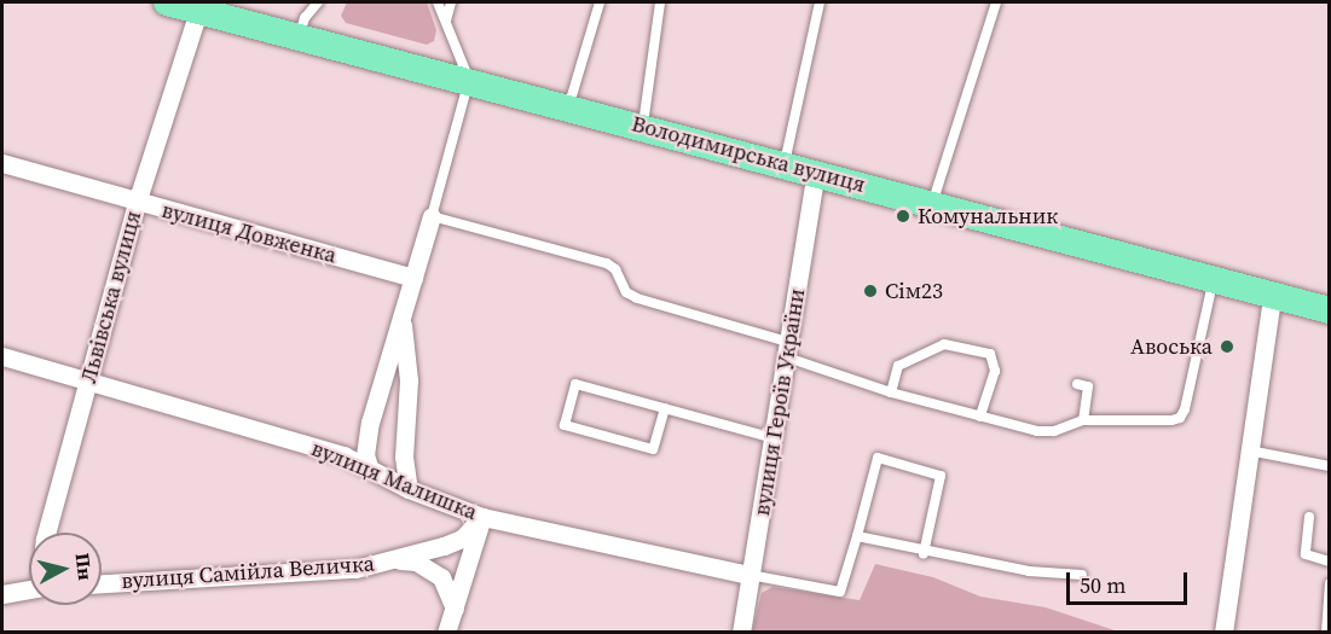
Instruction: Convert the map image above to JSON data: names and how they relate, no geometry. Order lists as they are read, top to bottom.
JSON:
{
  "streets": {
    "main road": ["Володимирська вулиця"],
    "street": [
      "вулиця Довженка",
      "Львівська вулиця",
      "вулиця Героїв України",
      "вулиця Малишка",
      "вулиця Самійла Величка"
    ]
  },
  "crossings": [
    ["Володимирська вулиця", "Львівська вулиця"],
    ["Володимирська вулиця", "вулиця Героїв України"],
    ["вулиця Довженка", "Львівська вулиця"],
    ["Львівська вулиця", "вулиця Малишка"],
    ["вулиця Героїв України", "вулиця Малишка"],
    ["вулиця Малишка", "вулиця Самійла Величка"]
  ],
  "places": ["Комунальник", "Сім23", "Авоська"],
  "scale_bar": "50 m",
  "north": "right"
}
